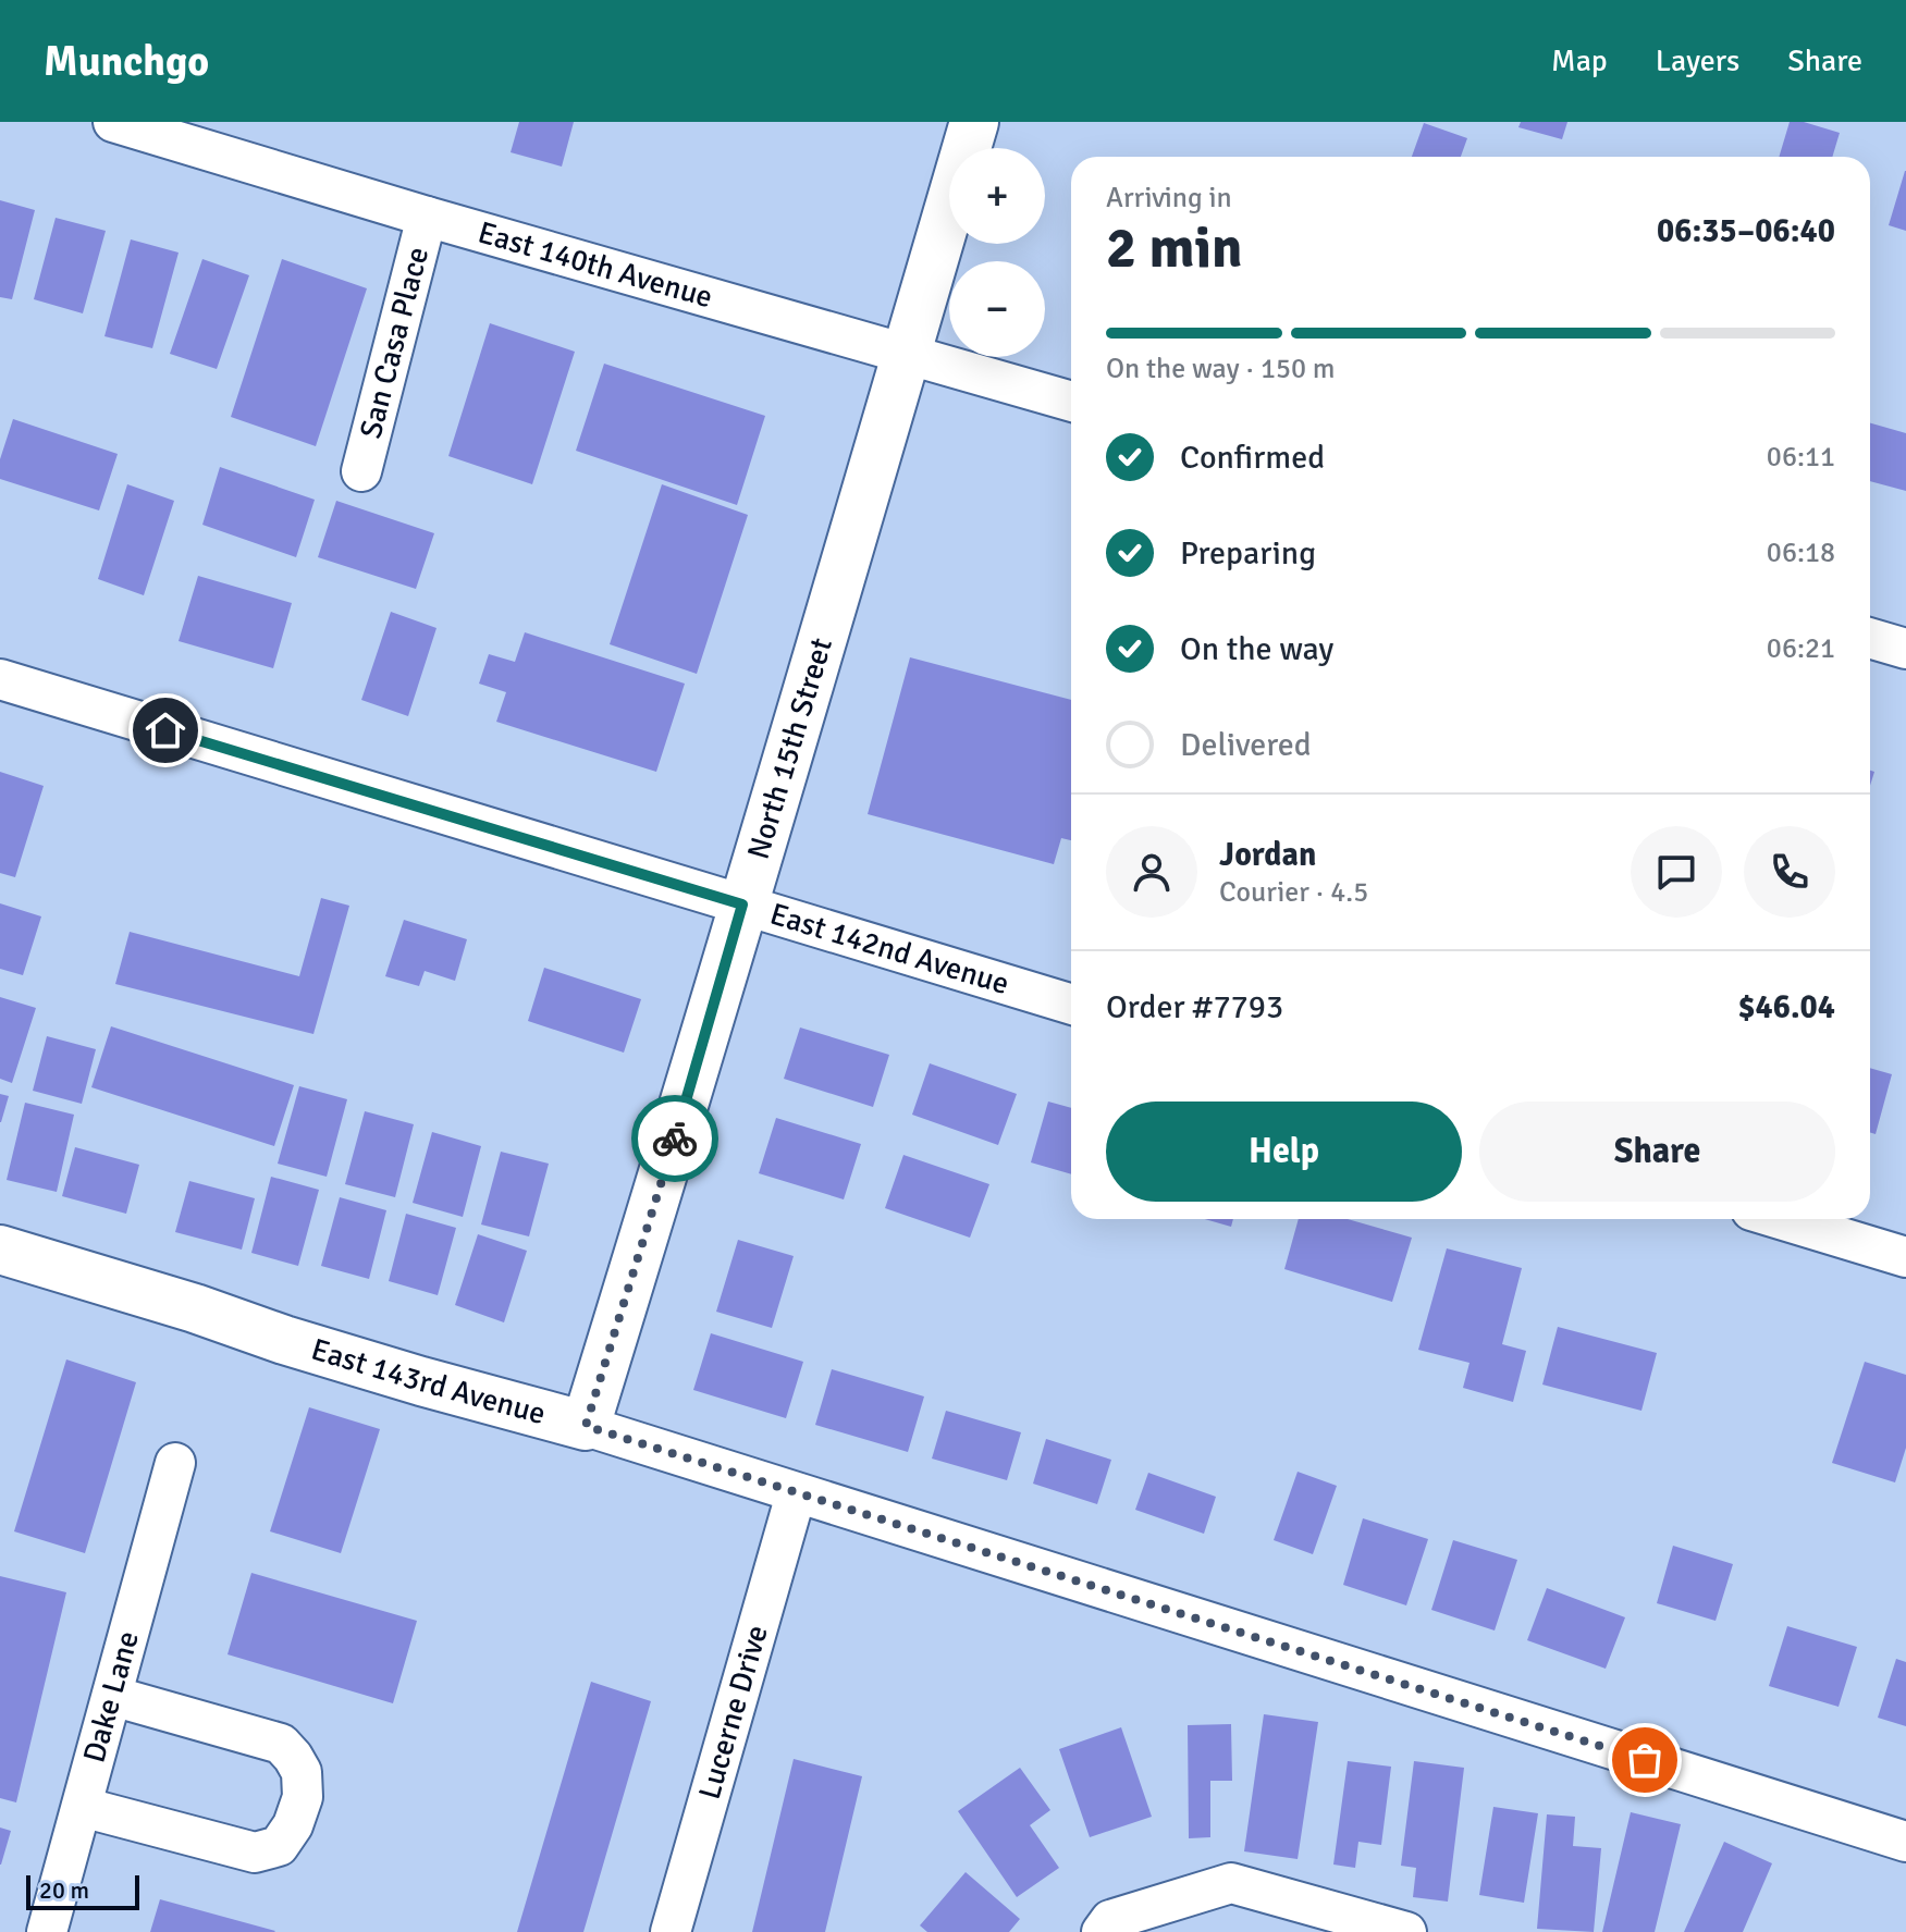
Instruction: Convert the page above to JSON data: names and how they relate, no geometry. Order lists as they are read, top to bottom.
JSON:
{
  "streets": {
    "street": [
      "East 140th Avenue",
      "San Casa Place",
      "North 15th Street",
      "East 142nd Avenue",
      "East 143rd Avenue",
      "Dake Lane",
      "Lucerne Drive"
    ]
  },
  "crossings": [
    ["East 140th Avenue", "San Casa Place"],
    ["East 140th Avenue", "North 15th Street"],
    ["North 15th Street", "East 142nd Avenue"],
    ["North 15th Street", "East 143rd Avenue"],
    ["East 143rd Avenue", "Lucerne Drive"]
  ],
  "scale_bar": "20 m",
  "page": {
    "header": "Munchgo",
    "nav": ["Map", "Layers", "Share"],
    "map_buttons": ["+", "−"],
    "heading": ["2 min", "Arriving in", "06:35–06:40"],
    "panel": [
      "Jordan",
      "Courier · 4.5",
      "Order #7793",
      "$46.04"
    ],
    "bar": "On the way · 150 m",
    "list": [
      ["Confirmed", "06:11"],
      ["Preparing", "06:18"],
      ["On the way", "06:21"],
      "Delivered"
    ],
    "buttons": ["Help", "Share"],
    "scale": "20 m"
  }
}
